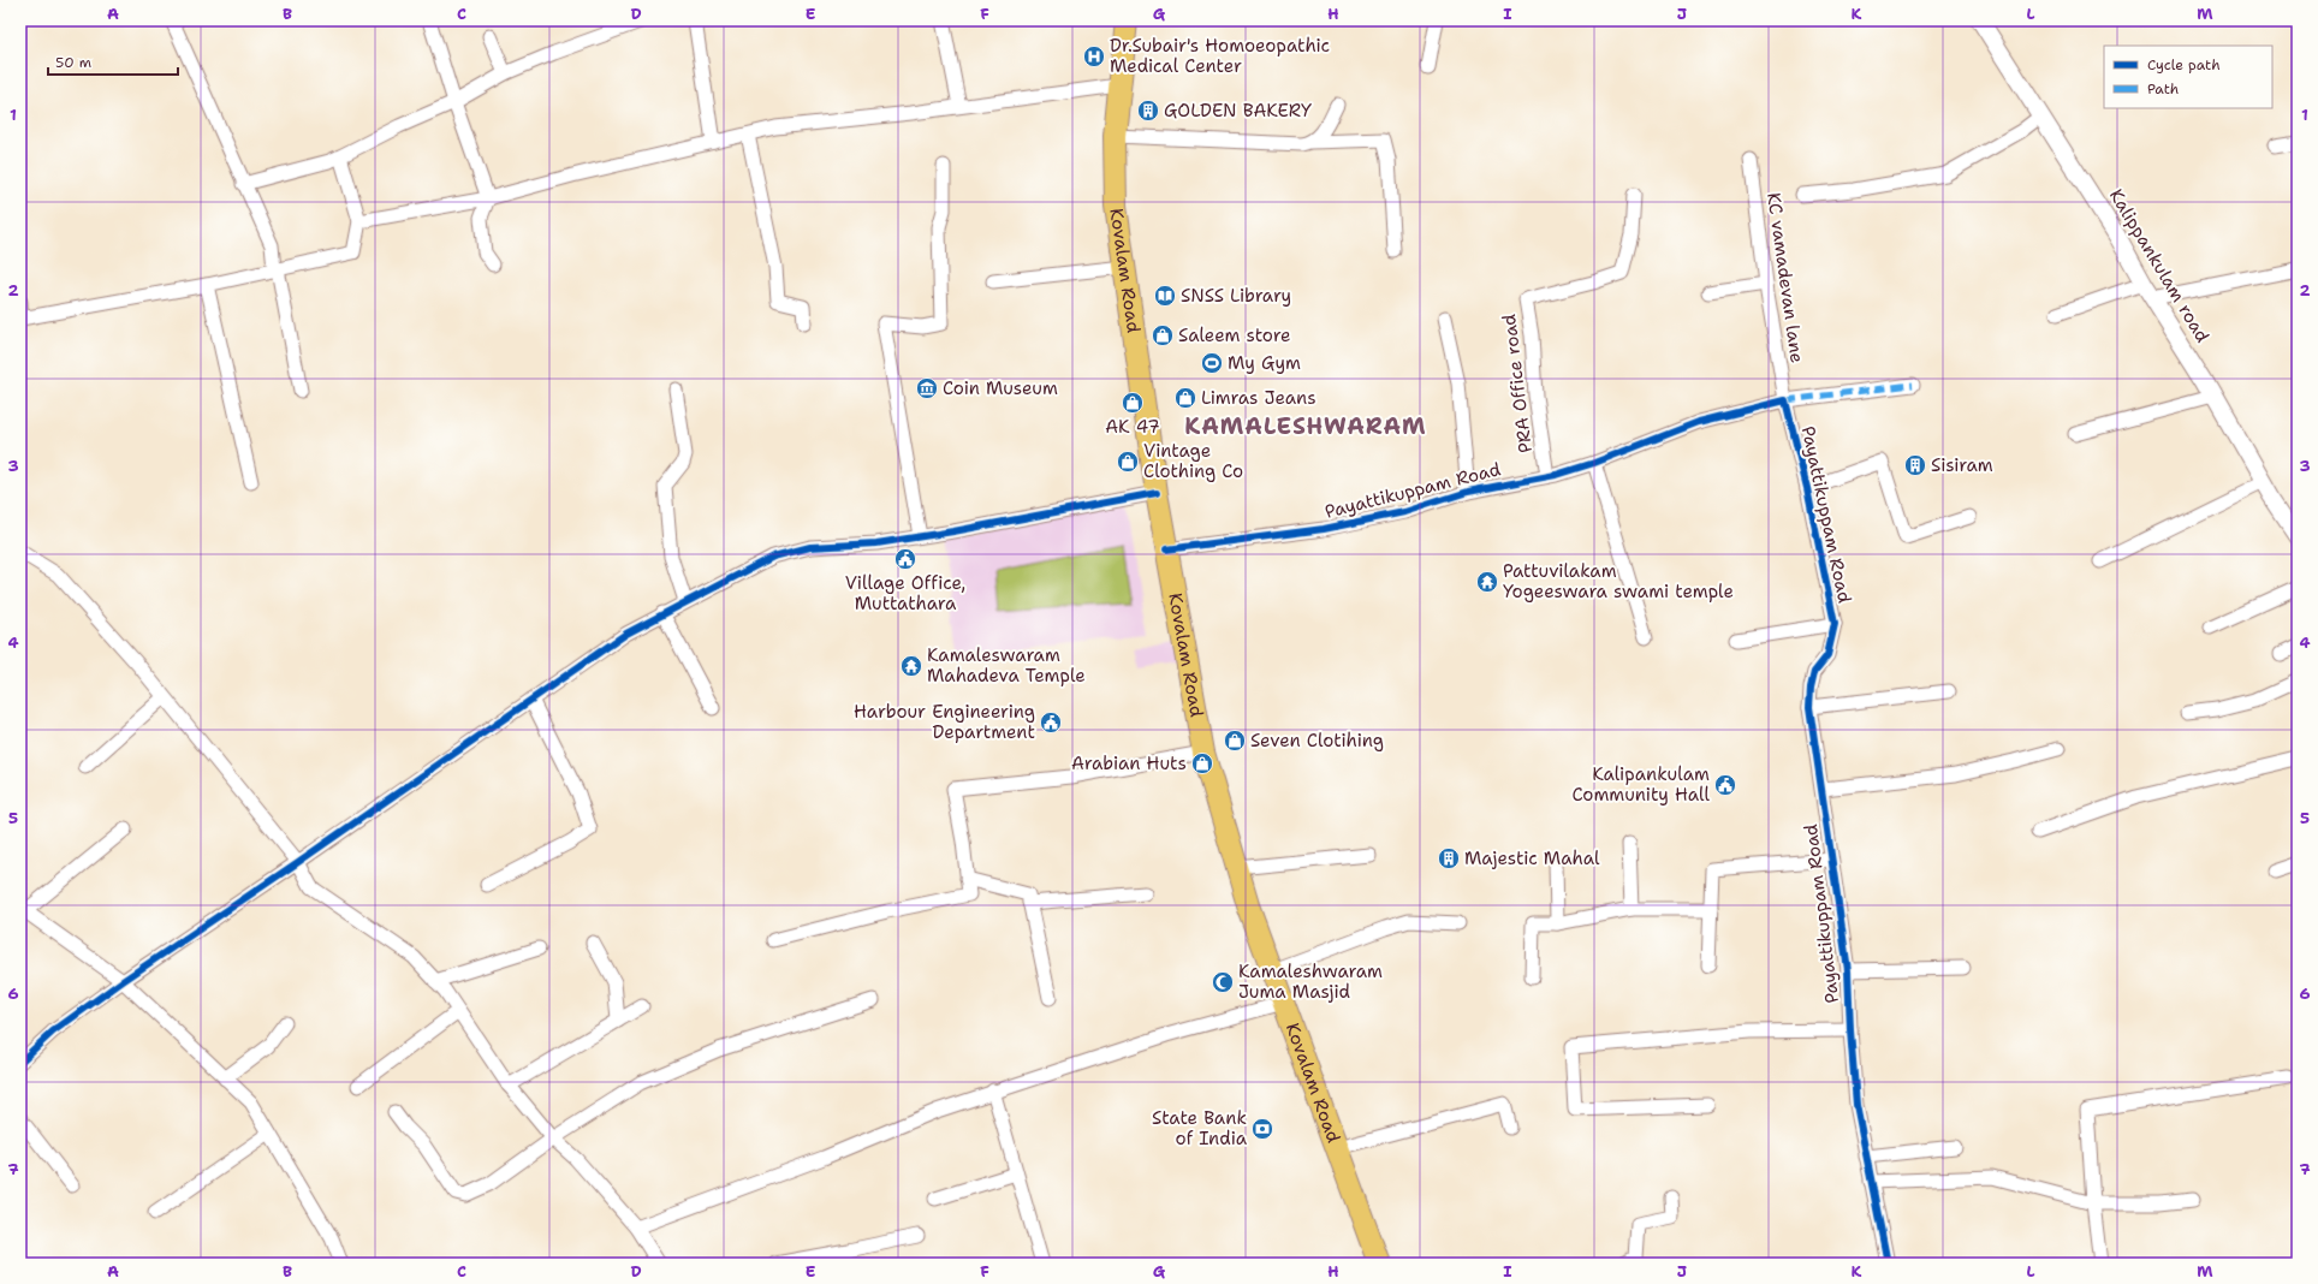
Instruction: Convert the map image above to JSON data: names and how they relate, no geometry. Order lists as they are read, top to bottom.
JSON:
{
  "streets": {
    "main road": ["Kovalam Road"],
    "street": [
      "Kalippankulam road",
      "KC vamadevan lane",
      "PRA Office road",
      "Payattikuppam Road"
    ]
  },
  "crossings": [
    ["Kovalam Road", "Payattikuppam Road"],
    ["KC vamadevan lane", "Payattikuppam Road"],
    ["PRA Office road", "Payattikuppam Road"]
  ],
  "districts": ["KAMALESHWARAM"],
  "places": {
    "hospital": ["Dr.Subair's Homoeopathic Medical Center"],
    "building": ["GOLDEN BAKERY", "Sisiram", "Majestic Mahal"],
    "library": ["SNSS Library"],
    "shop": [
      "Saleem store",
      "Limras Jeans",
      "AK 47",
      "Vintage Clothing Co",
      "Seven Clotihing",
      "Arabian Huts"
    ],
    "sports": ["My Gym"],
    "museum": ["Coin Museum"],
    "public building": ["Village Office, Muttathara", "Harbour Engineering Department", "Kalipankulam Community Hall"],
    "temple": ["Pattuvilakam Yogeeswara swami temple", "Kamaleswaram Mahadeva Temple"],
    "mosque": ["Kamaleshwaram Juma Masjid"],
    "bank": ["State Bank of India"]
  },
  "legend": ["Cycle path", "Path"],
  "scale_bar": "50 m",
  "grid": {
    "columns": [
      "A",
      "B",
      "C",
      "D",
      "E",
      "F",
      "G",
      "H",
      "I",
      "J",
      "K",
      "L",
      "M"
    ],
    "rows": [
      "1",
      "2",
      "3",
      "4",
      "5",
      "6",
      "7"
    ]
  }
}
